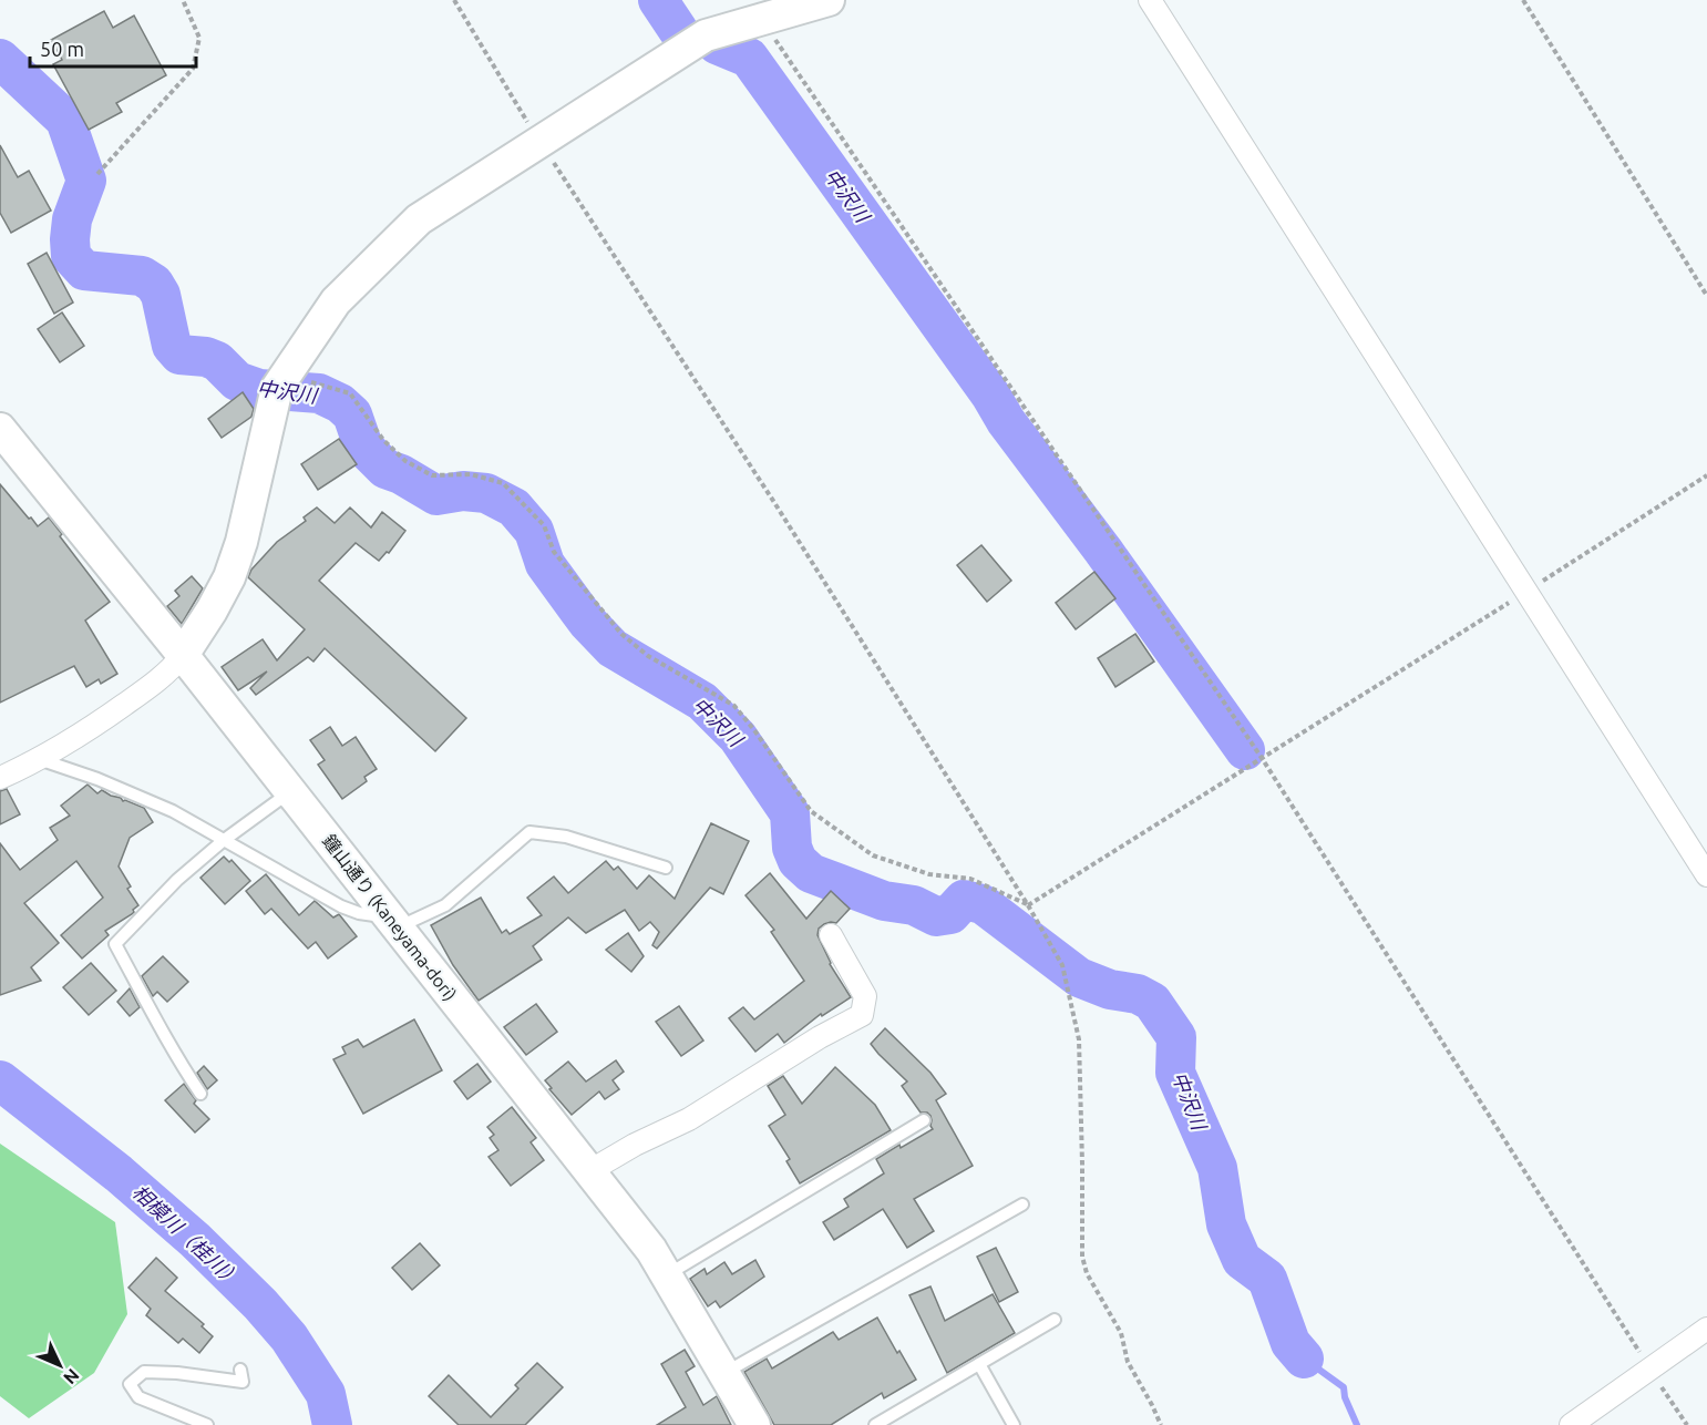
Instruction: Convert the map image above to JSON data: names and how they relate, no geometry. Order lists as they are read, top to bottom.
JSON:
{
  "streets": {
    "street": ["鐘山通り (Kaneyama-dori)"]
  },
  "water": ["中沢川", "相模川（桂川）"],
  "scale_bar": "50 m",
  "north": "bottom right"
}
